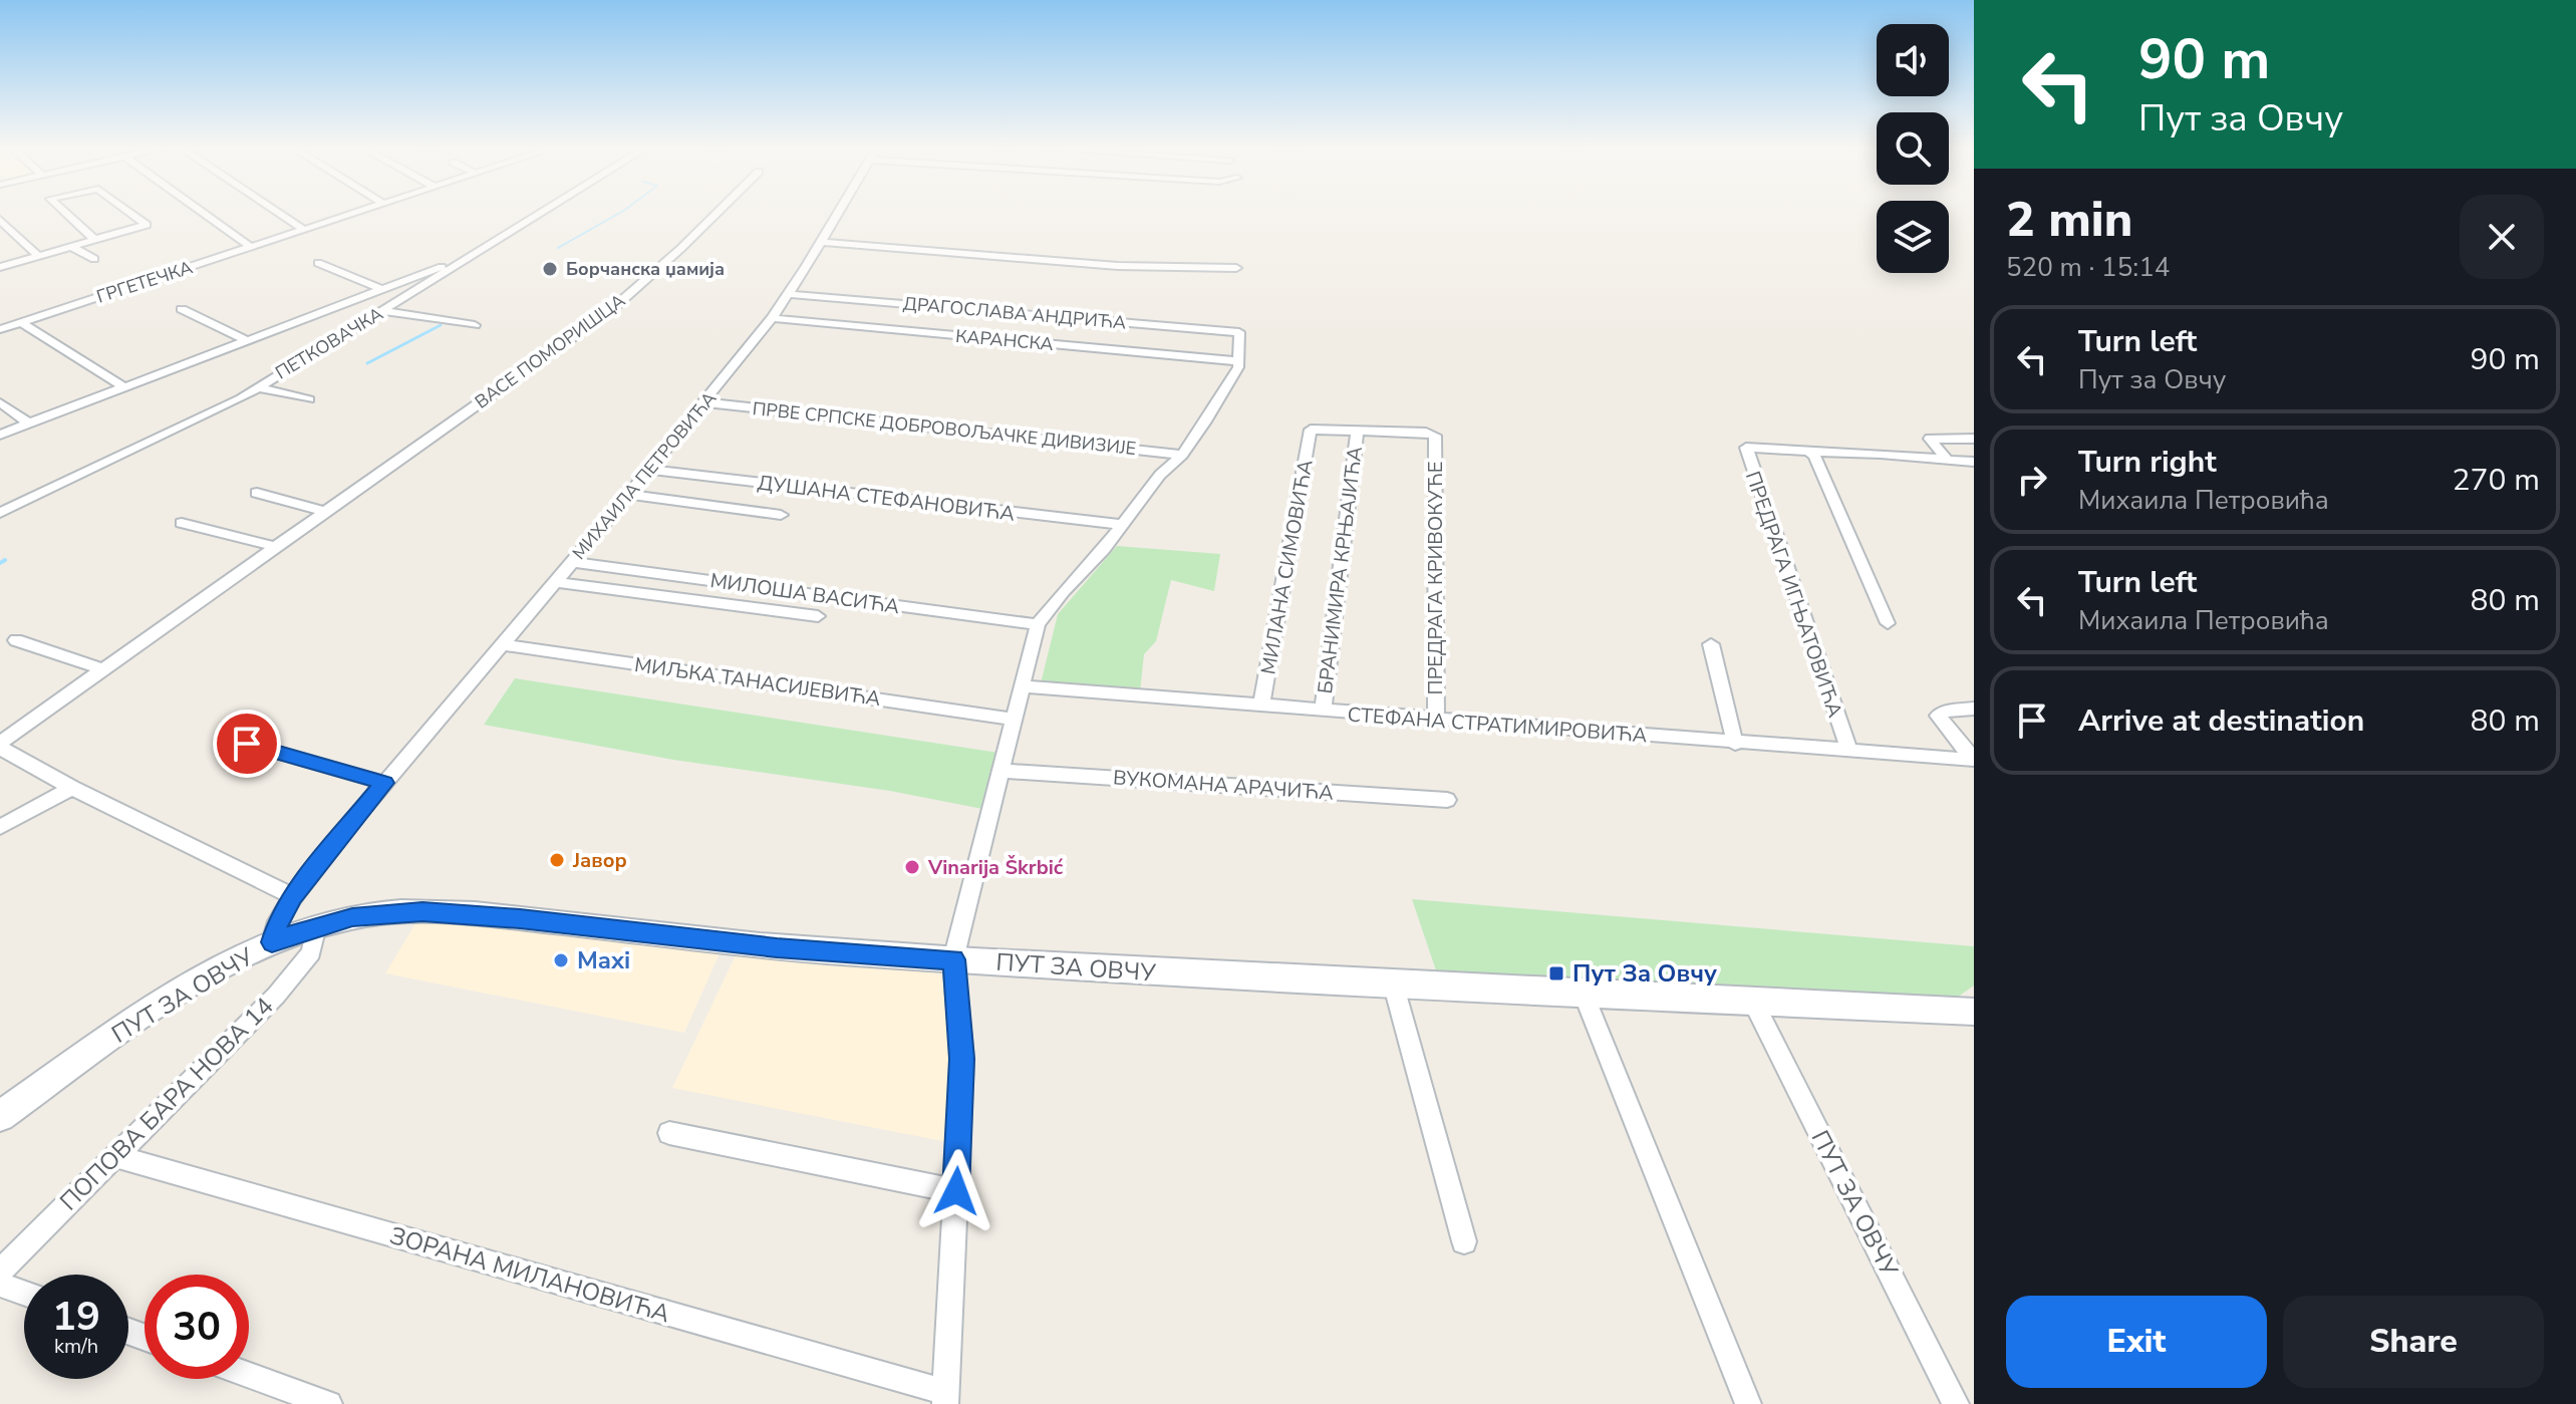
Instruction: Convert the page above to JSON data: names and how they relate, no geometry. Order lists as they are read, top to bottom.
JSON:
{
  "streets": {
    "street": [
      "ГРГЕТЕЧКА",
      "ДРАГОСЛАВА АНДРИЋА",
      "КАРАНСКА",
      "ПЕТКОВАЧКА",
      "ВАСЕ ПОМОРИШЦА",
      "ПРВЕ СРПСКЕ ДОБРОВОЉАЧКЕ ДИВИЗИЈЕ",
      "МИХАИЛА ПЕТРОВИЋА",
      "ДУШАНА СТЕФАНОВИЋА",
      "МИЛАНА СИМОВИЋА",
      "БРАНИМИРА КРЊАЈИЋА",
      "ПРЕДРАГА КРИВОКУЋЕ",
      "МИЛОША ВАСИЋА",
      "ПРЕДРАГА ИГЊАТОВИЋА",
      "МИЉКА ТАНАСИЈЕВИЋА",
      "СТЕФАНА СТРАТИМИРОВИЋА",
      "ВУКОМАНА АРАЧИЋА",
      "ПУТ ЗА ОВЧУ",
      "ПОПОВА БАРА НОВА 14",
      "ЗОРАНА МИЛАНОВИЋА"
    ]
  },
  "crossings": [
    ["ДРАГОСЛАВА АНДРИЋА", "КАРАНСКА"],
    ["ДРАГОСЛАВА АНДРИЋА", "МИХАИЛА ПЕТРОВИЋА"],
    ["КАРАНСКА", "МИХАИЛА ПЕТРОВИЋА"],
    ["ВАСЕ ПОМОРИШЦА", "МИХАИЛА ПЕТРОВИЋА"],
    ["ПРВЕ СРПСКЕ ДОБРОВОЉАЧКЕ ДИВИЗИЈЕ", "МИХАИЛА ПЕТРОВИЋА"],
    ["МИХАИЛА ПЕТРОВИЋА", "ДУШАНА СТЕФАНОВИЋА"],
    ["МИХАИЛА ПЕТРОВИЋА", "МИЛОША ВАСИЋА"],
    ["МИХАИЛА ПЕТРОВИЋА", "МИЉКА ТАНАСИЈЕВИЋА"],
    ["МИХАИЛА ПЕТРОВИЋА", "ПУТ ЗА ОВЧУ"],
    ["МИЛАНА СИМОВИЋА", "БРАНИМИРА КРЊАЈИЋА"],
    ["МИЛАНА СИМОВИЋА", "ПРЕДРАГА КРИВОКУЋЕ"],
    ["МИЛАНА СИМОВИЋА", "СТЕФАНА СТРАТИМИРОВИЋА"],
    ["БРАНИМИРА КРЊАЈИЋА", "ПРЕДРАГА КРИВОКУЋЕ"],
    ["БРАНИМИРА КРЊАЈИЋА", "СТЕФАНА СТРАТИМИРОВИЋА"],
    ["ПРЕДРАГА КРИВОКУЋЕ", "СТЕФАНА СТРАТИМИРОВИЋА"],
    ["ПРЕДРАГА ИГЊАТОВИЋА", "СТЕФАНА СТРАТИМИРОВИЋА"],
    ["ПУТ ЗА ОВЧУ", "ПОПОВА БАРА НОВА 14"],
    ["ПОПОВА БАРА НОВА 14", "ЗОРАНА МИЛАНОВИЋА"]
  ],
  "places": {
    "other": [
      "Борчанска џамија",
      "Јавор",
      "Vinarija Škrbić",
      "Maxi"
    ],
    "transit": ["Пут За Овчу"]
  },
  "page": {
    "turn": ["90 m", "Пут за Овчу"],
    "heading": ["2 min", "520 m · 15:14"],
    "list": [
      {
        "name": "Turn left",
        "note": "Пут за Овчу",
        "value": "90 m"
      },
      {
        "name": "Turn right",
        "note": "Михаила Петровића",
        "value": "270 m"
      },
      {
        "name": "Turn left",
        "note": "Михаила Петровића",
        "value": "80 m"
      },
      {
        "name": "Arrive at destination",
        "value": "80 m"
      }
    ],
    "speed": "19 km/h",
    "limit": "30",
    "buttons": ["Exit", "Share"]
  }
}
